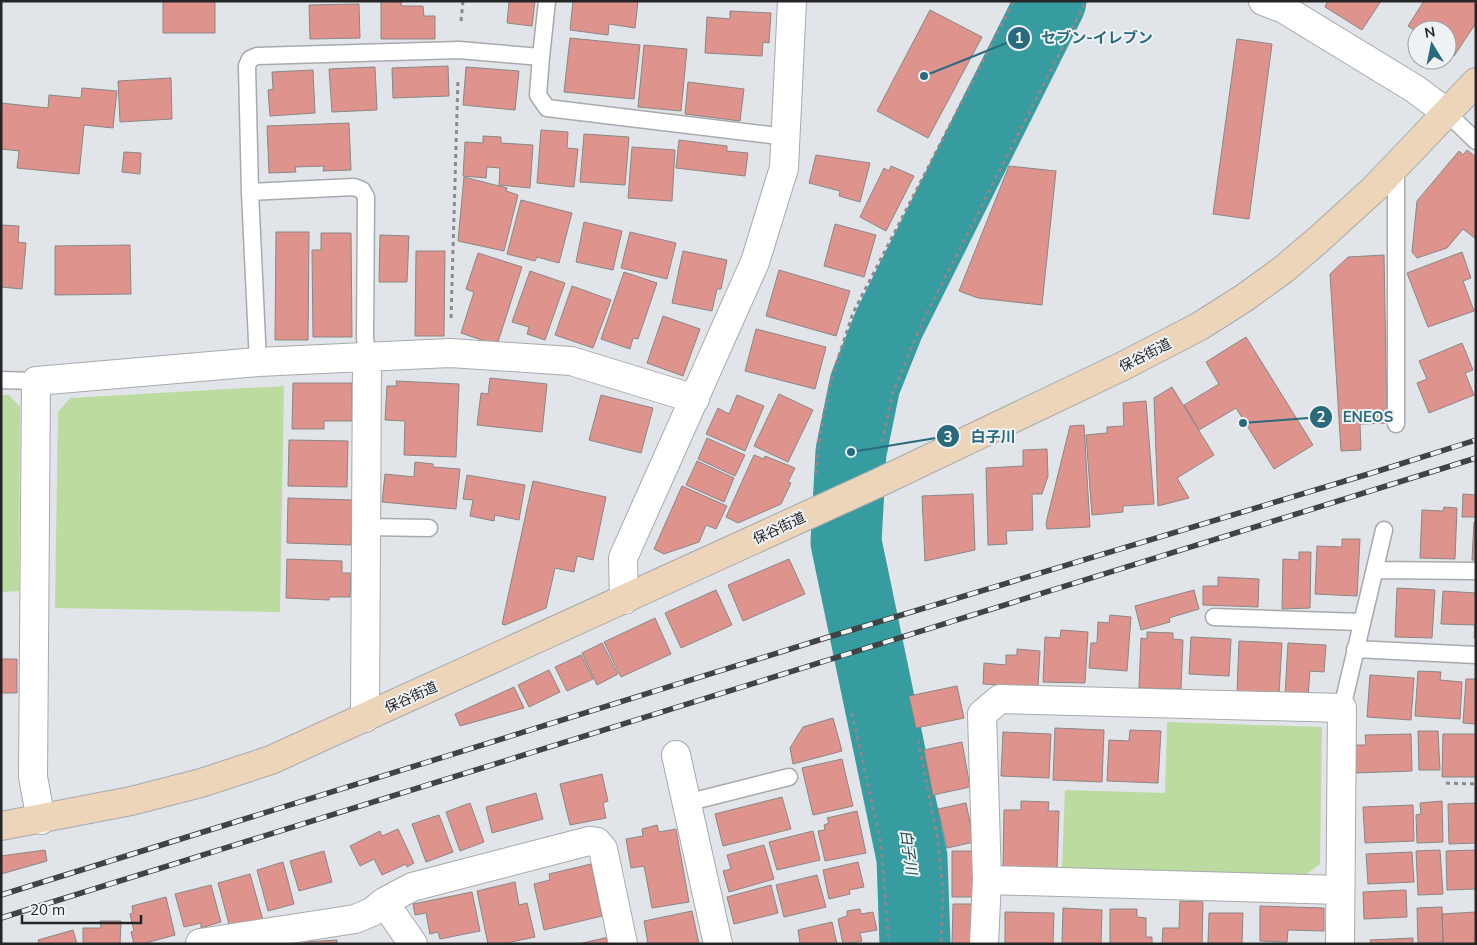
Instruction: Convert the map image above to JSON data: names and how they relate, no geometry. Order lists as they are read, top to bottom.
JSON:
{
  "streets": {
    "main road": ["保谷街道"]
  },
  "water": ["白子川"],
  "places": ["セブン-イレブン", "ENEOS", "白子川"],
  "scale_bar": "20 m",
  "north": "top"
}
